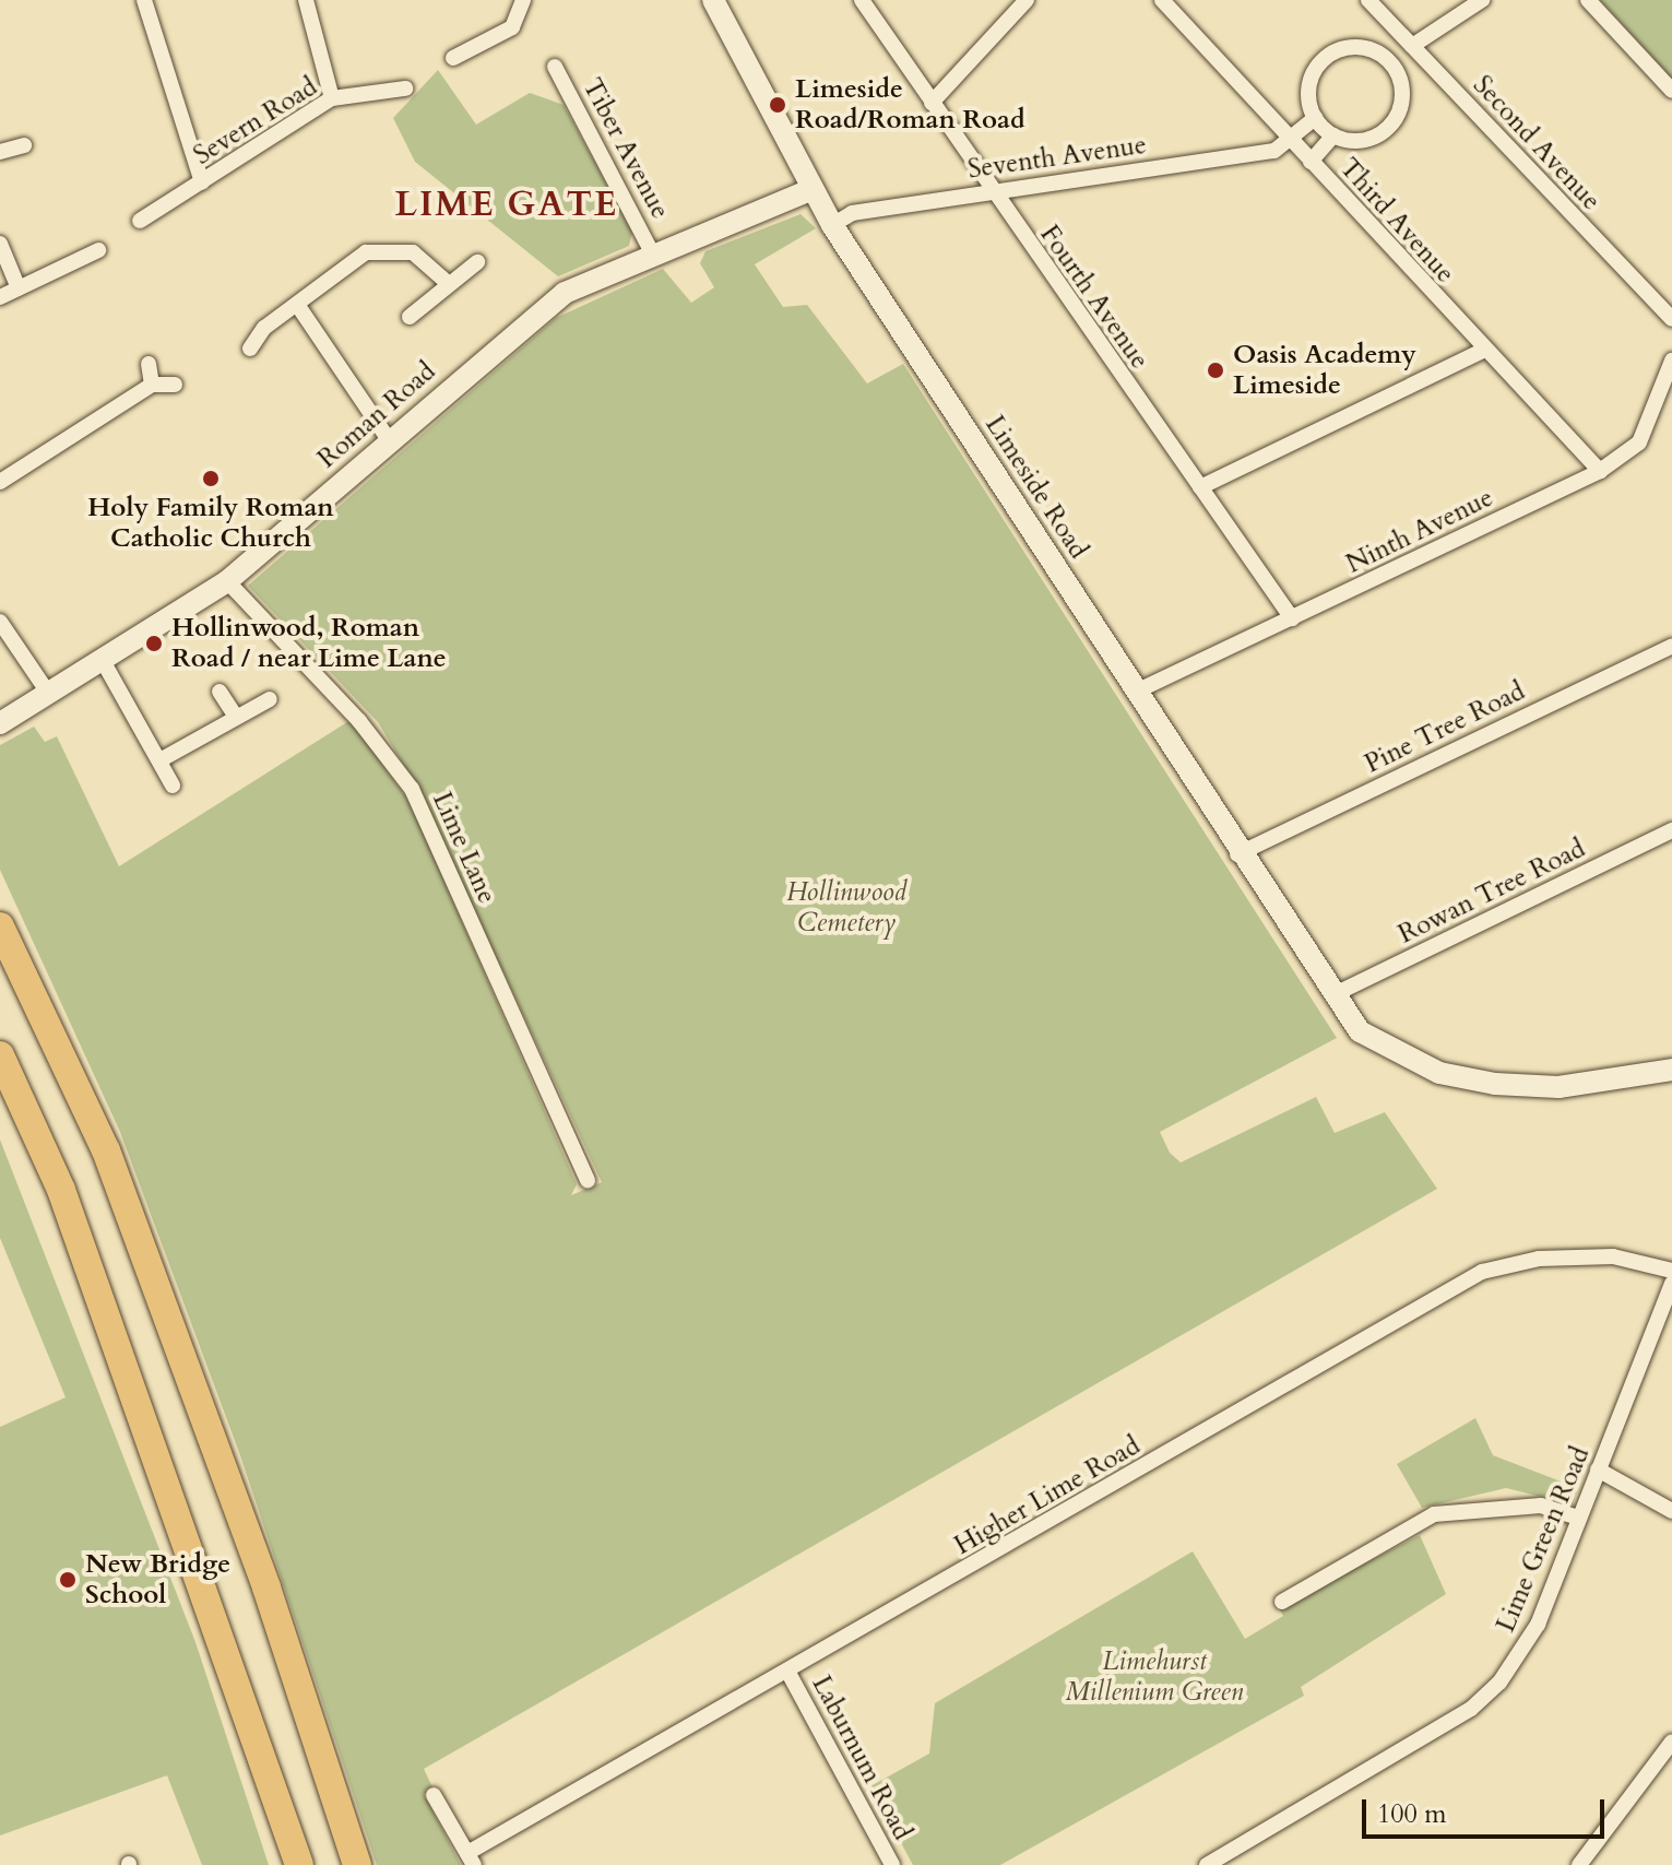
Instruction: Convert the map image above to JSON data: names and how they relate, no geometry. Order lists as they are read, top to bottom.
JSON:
{
  "streets": {
    "street": [
      "Severn Road",
      "Second Avenue",
      "Tiber Avenue",
      "Seventh Avenue",
      "Third Avenue",
      "Fourth Avenue",
      "Roman Road",
      "Limeside Road",
      "Ninth Avenue",
      "Pine Tree Road",
      "Lime Lane",
      "Rowan Tree Road",
      "Higher Lime Road",
      "Lime Green Road",
      "Laburnum Road"
    ]
  },
  "crossings": [
    ["Tiber Avenue", "Roman Road"],
    ["Seventh Avenue", "Third Avenue"],
    ["Seventh Avenue", "Fourth Avenue"],
    ["Seventh Avenue", "Limeside Road"],
    ["Third Avenue", "Ninth Avenue"],
    ["Fourth Avenue", "Ninth Avenue"],
    ["Roman Road", "Limeside Road"],
    ["Roman Road", "Lime Lane"],
    ["Limeside Road", "Ninth Avenue"],
    ["Limeside Road", "Pine Tree Road"],
    ["Limeside Road", "Rowan Tree Road"],
    ["Higher Lime Road", "Laburnum Road"]
  ],
  "districts": ["LIME GATE"],
  "parks": ["Hollinwood Cemetery", "Limehurst Millenium Green"],
  "places": [
    "Limeside Road/Roman Road",
    "Oasis Academy Limeside",
    "Holy Family Roman Catholic Church",
    "Hollinwood, Roman Road / near Lime Lane",
    "New Bridge School"
  ],
  "scale_bar": "100 m"
}
